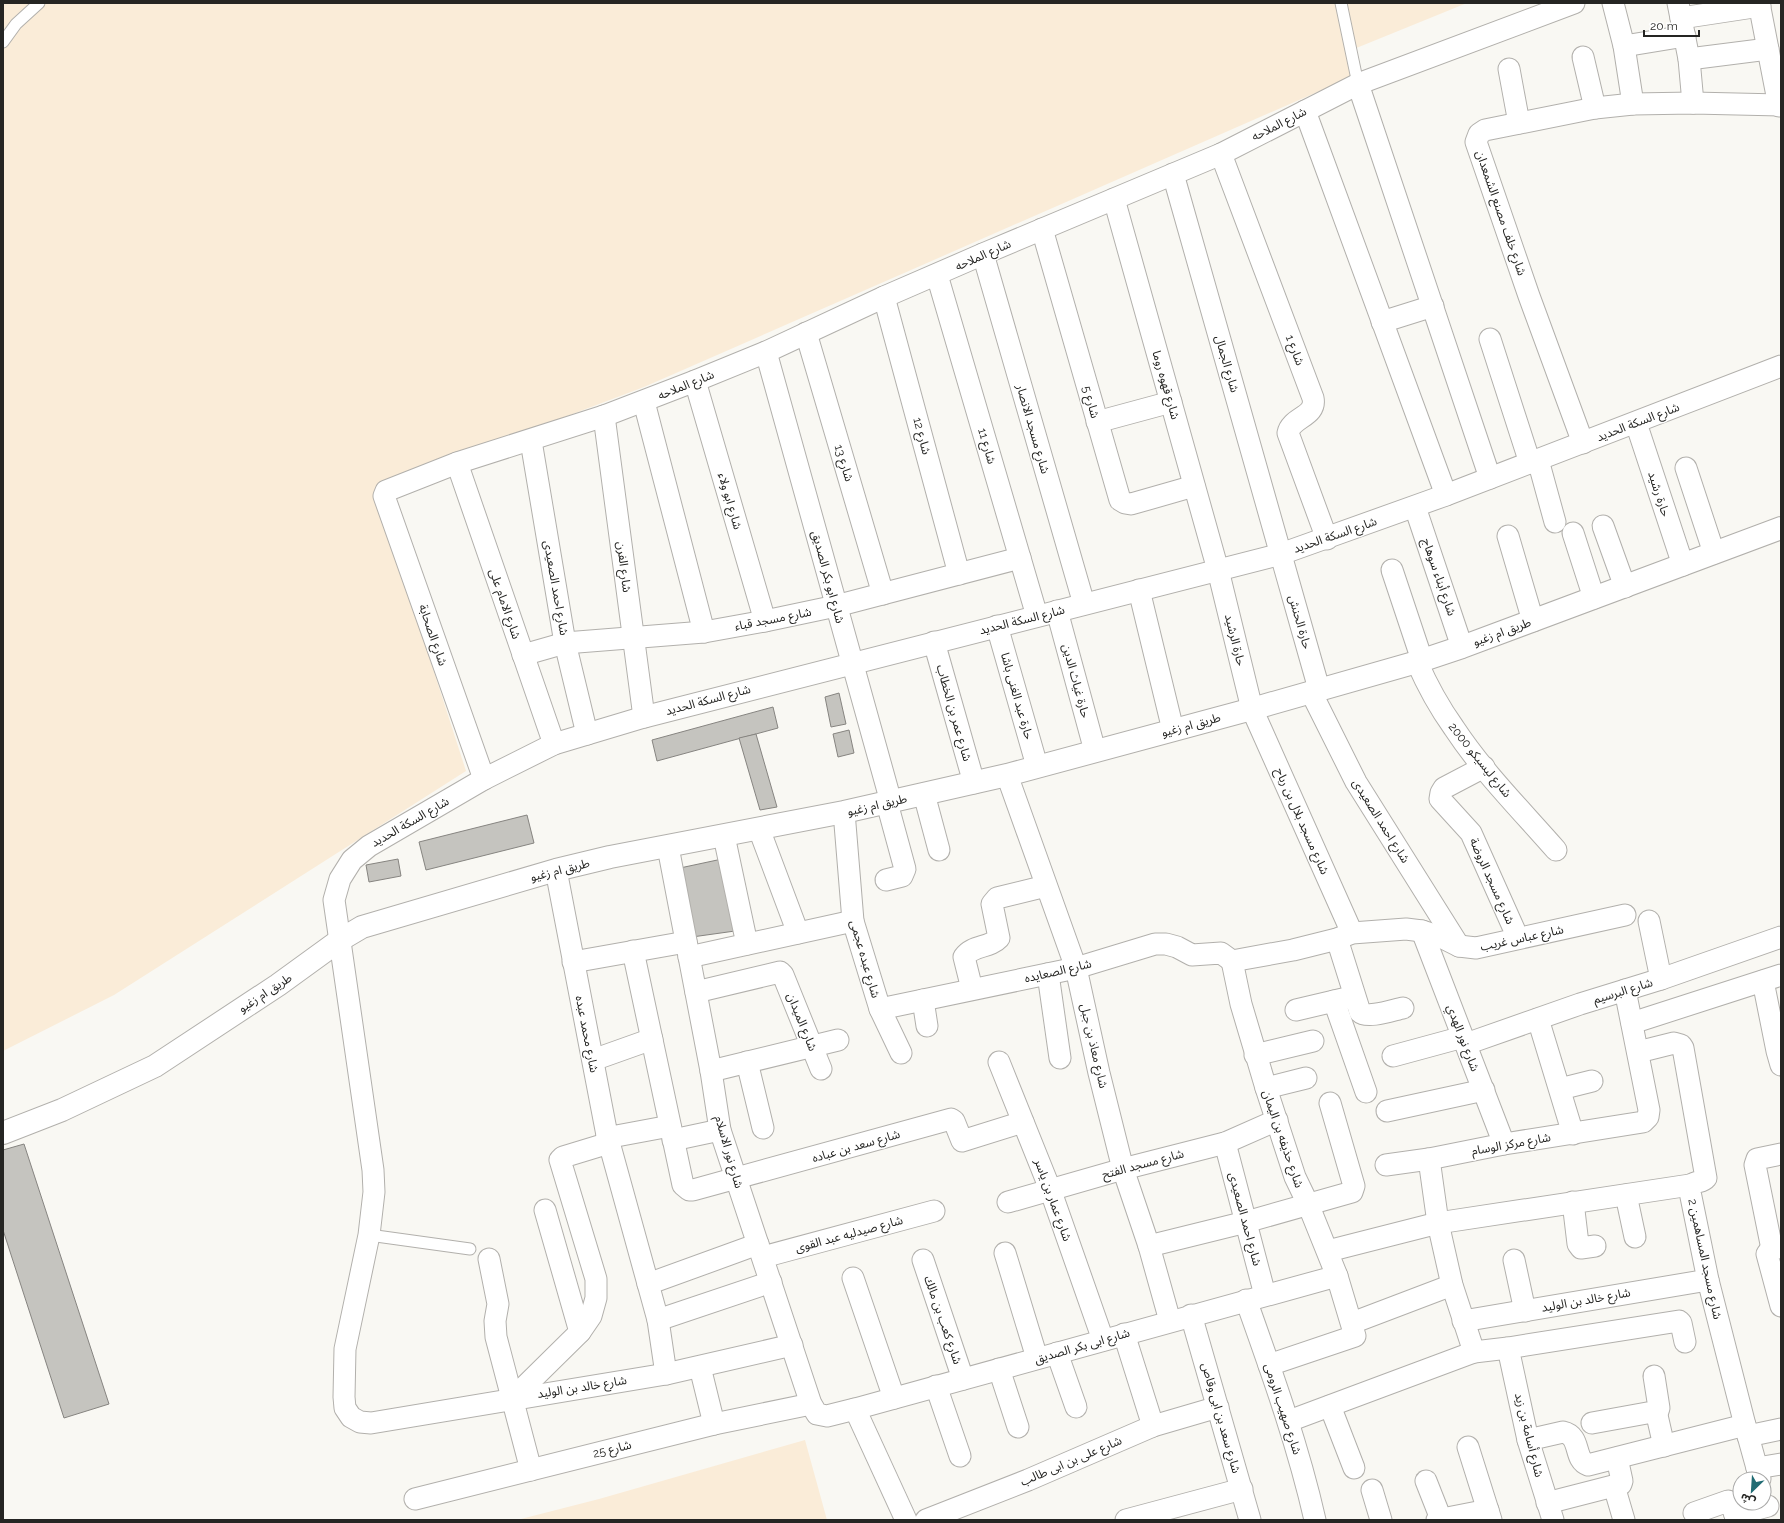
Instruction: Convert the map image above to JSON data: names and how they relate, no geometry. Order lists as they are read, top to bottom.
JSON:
{
  "streets": {
    "main road": ["طريق ام زغيو"],
    "street": [
      "شارع الملاحه",
      "شارع خلف مصنع الشمعدان",
      "شارع 1",
      "شارع الجمال",
      "شارع قهوه روما",
      "شارع 5",
      "شارع السكة الحديد",
      "شارع مسجد الانصار",
      "شارع 12",
      "شارع 11",
      "شارع 13",
      "حارة رشيد",
      "شارع ابو ولاء",
      "شارع الفرن",
      "شارع ابو بكر الصديق",
      "شارع أبناء سوهاج",
      "شارع احمد الصعيدى",
      "شارع الامام على",
      "شارع مسجد قباء",
      "حارة الحنش",
      "شارع الصحابة",
      "حارة الرشيد",
      "حارة غياث الدين",
      "حارة عبد الغنى باشا",
      "شارع عمر بن الخطاب",
      "شارع ليسيكو 2000",
      "شارع مسجد بلال بن رباح",
      "شارع مسجد الروضة",
      "شارع عباس غريب",
      "شارع عبده عجمى",
      "شارع الصعايده",
      "شارع البرسيم",
      "شارع الميدان",
      "شارع محمد عبده",
      "شارع نور الهدي",
      "شارع معاذ بن جبل",
      "شارع حذيفه بن اليمان",
      "شارع مركز الوسام",
      "شارع سعد بن عباده",
      "شارع نور الاسلام",
      "شارع مسجد الفتح",
      "شارع عمار بن ياسر",
      "شارع صيدليه عبد القوى",
      "شارع مسجد المساهمين 2",
      "شارع خالد بن الوليد",
      "شارع كعب بن مالك",
      "شارع ابى بكر الصديق",
      "شارع صهيب الرومى",
      "شارع سعد بن ابى وقاص",
      "شارع أسامة بن زيد",
      "شارع 25",
      "شارع على بن ابى طالب"
    ]
  },
  "crossings": [
    ["شارع الملاحه", "شارع 1"],
    ["شارع الملاحه", "شارع الجمال"],
    ["شارع الملاحه", "شارع قهوه روما"],
    ["شارع الملاحه", "شارع 5"],
    ["شارع الملاحه", "شارع مسجد الانصار"],
    ["شارع الملاحه", "شارع 12"],
    ["شارع الملاحه", "شارع 11"],
    ["شارع الملاحه", "شارع 13"],
    ["شارع الملاحه", "شارع ابو ولاء"],
    ["شارع الملاحه", "شارع الفرن"],
    ["شارع الملاحه", "شارع ابو بكر الصديق"],
    ["شارع الملاحه", "شارع احمد الصعيدى"],
    ["شارع الملاحه", "شارع الامام على"],
    ["شارع الملاحه", "شارع الصحابة"],
    ["شارع خلف مصنع الشمعدان", "شارع السكة الحديد"],
    ["شارع 1", "شارع السكة الحديد"],
    ["شارع الجمال", "شارع السكة الحديد"],
    ["شارع الجمال", "حارة الحنش"],
    ["شارع قهوه روما", "شارع 5"],
    ["شارع قهوه روما", "شارع السكة الحديد"],
    ["شارع قهوه روما", "حارة الرشيد"],
    ["شارع السكة الحديد", "شارع مسجد الانصار"],
    ["شارع السكة الحديد", "شارع 11"],
    ["شارع السكة الحديد", "حارة رشيد"],
    ["شارع السكة الحديد", "شارع الفرن"],
    ["شارع السكة الحديد", "شارع ابو بكر الصديق"],
    ["شارع السكة الحديد", "شارع أبناء سوهاج"],
    ["شارع السكة الحديد", "شارع احمد الصعيدى"],
    ["شارع السكة الحديد", "شارع الامام على"],
    ["شارع السكة الحديد", "حارة الحنش"],
    ["شارع السكة الحديد", "طريق ام زغيو"],
    ["شارع السكة الحديد", "شارع الصحابة"],
    ["شارع السكة الحديد", "حارة الرشيد"],
    ["شارع السكة الحديد", "حارة غياث الدين"],
    ["شارع السكة الحديد", "حارة عبد الغنى باشا"],
    ["شارع السكة الحديد", "شارع عمر بن الخطاب"],
    ["شارع السكة الحديد", "شارع خالد بن الوليد"],
    ["شارع 12", "شارع مسجد قباء"],
    ["شارع 11", "شارع مسجد قباء"],
    ["شارع 13", "شارع مسجد قباء"],
    ["حارة رشيد", "طريق ام زغيو"],
    ["شارع ابو ولاء", "شارع مسجد قباء"],
    ["شارع الفرن", "شارع مسجد قباء"],
    ["شارع ابو بكر الصديق", "شارع مسجد قباء"],
    ["شارع ابو بكر الصديق", "طريق ام زغيو"],
    ["شارع أبناء سوهاج", "طريق ام زغيو"],
    ["شارع احمد الصعيدى", "شارع مسجد قباء"],
    ["شارع احمد الصعيدى", "حارة الحنش"],
    ["شارع احمد الصعيدى", "طريق ام زغيو"],
    ["شارع احمد الصعيدى", "شارع عباس غريب"],
    ["شارع احمد الصعيدى", "شارع مسجد الفتح"],
    ["شارع احمد الصعيدى", "شارع ابى بكر الصديق"],
    ["شارع احمد الصعيدى", "شارع صهيب الرومى"],
    ["شارع الامام على", "شارع مسجد قباء"],
    ["حارة الحنش", "طريق ام زغيو"],
    ["طريق ام زغيو", "حارة الرشيد"],
    ["طريق ام زغيو", "حارة غياث الدين"],
    ["طريق ام زغيو", "حارة عبد الغنى باشا"],
    ["طريق ام زغيو", "شارع عمر بن الخطاب"],
    ["طريق ام زغيو", "شارع ليسيكو 2000"],
    ["طريق ام زغيو", "شارع مسجد بلال بن رباح"],
    ["طريق ام زغيو", "شارع عبده عجمى"],
    ["طريق ام زغيو", "شارع محمد عبده"],
    ["طريق ام زغيو", "شارع معاذ بن جبل"],
    ["طريق ام زغيو", "شارع نور الاسلام"],
    ["حارة الرشيد", "شارع مسجد بلال بن رباح"],
    ["شارع ليسيكو 2000", "شارع مسجد الروضة"],
    ["شارع مسجد بلال بن رباح", "شارع عباس غريب"],
    ["شارع مسجد الروضة", "شارع عباس غريب"],
    ["شارع عباس غريب", "شارع الصعايده"],
    ["شارع عباس غريب", "شارع نور الهدي"],
    ["شارع عباس غريب", "شارع حذيفه بن اليمان"],
    ["شارع عبده عجمى", "شارع الصعايده"],
    ["شارع الصعايده", "شارع معاذ بن جبل"],
    ["شارع الصعايده", "شارع حذيفه بن اليمان"],
    ["شارع البرسيم", "شارع نور الهدي"],
    ["شارع الميدان", "شارع نور الاسلام"],
    ["شارع محمد عبده", "شارع صيدليه عبد القوى"],
    ["شارع محمد عبده", "شارع خالد بن الوليد"],
    ["شارع نور الهدي", "شارع مركز الوسام"],
    ["شارع معاذ بن جبل", "شارع مسجد الفتح"],
    ["شارع معاذ بن جبل", "شارع ابى بكر الصديق"],
    ["شارع حذيفه بن اليمان", "شارع مسجد الفتح"],
    ["شارع حذيفه بن اليمان", "شارع ابى بكر الصديق"],
    ["شارع مركز الوسام", "شارع مسجد المساهمين 2"],
    ["شارع سعد بن عباده", "شارع نور الاسلام"],
    ["شارع سعد بن عباده", "شارع عمار بن ياسر"],
    ["شارع نور الاسلام", "شارع صيدليه عبد القوى"],
    ["شارع نور الاسلام", "شارع خالد بن الوليد"],
    ["شارع نور الاسلام", "شارع ابى بكر الصديق"],
    ["شارع نور الاسلام", "شارع 25"],
    ["شارع مسجد الفتح", "شارع عمار بن ياسر"],
    ["شارع عمار بن ياسر", "شارع ابى بكر الصديق"],
    ["شارع مسجد المساهمين 2", "شارع خالد بن الوليد"],
    ["شارع كعب بن مالك", "شارع ابى بكر الصديق"],
    ["شارع ابى بكر الصديق", "شارع صهيب الرومى"],
    ["شارع ابى بكر الصديق", "شارع سعد بن ابى وقاص"],
    ["شارع ابى بكر الصديق", "شارع 25"],
    ["شارع سعد بن ابى وقاص", "شارع على بن ابى طالب"]
  ],
  "scale_bar": "20 m",
  "north": "bottom left"
}
